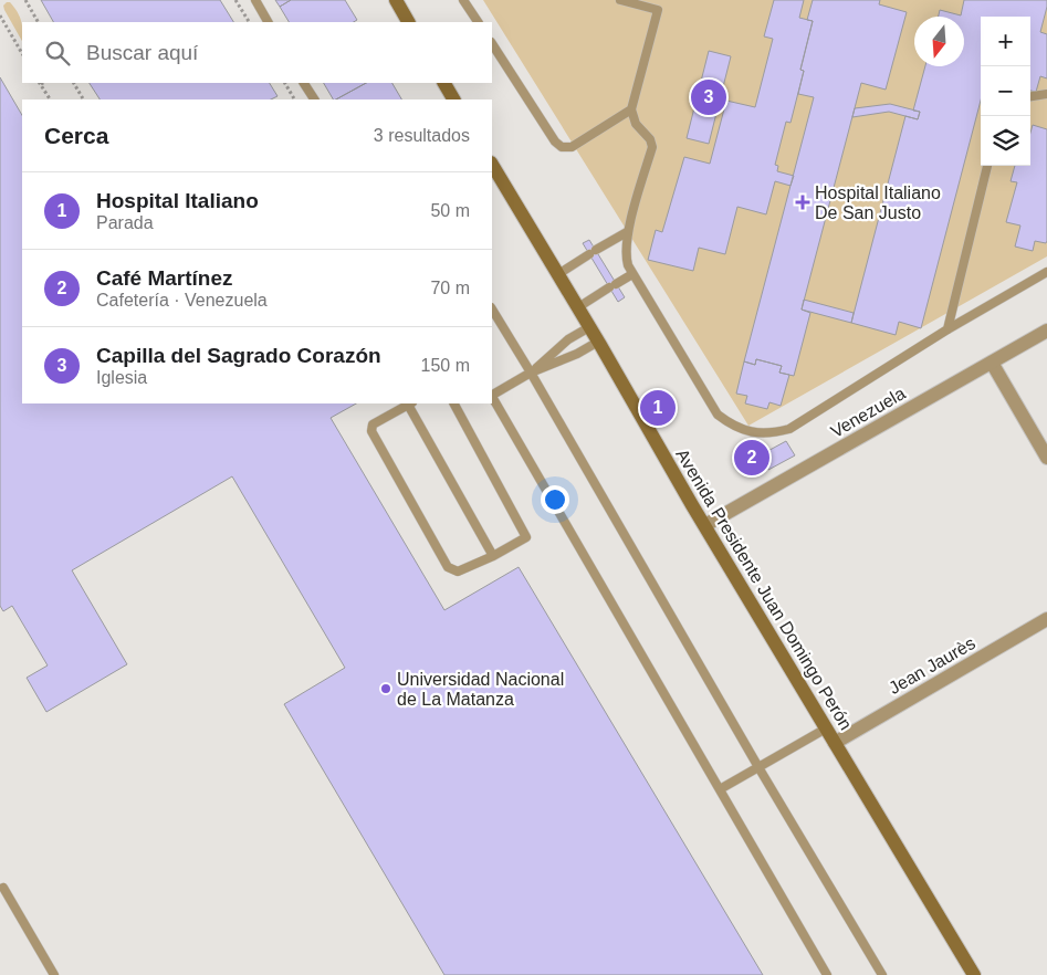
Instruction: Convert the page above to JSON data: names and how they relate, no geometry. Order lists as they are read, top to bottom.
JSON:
{
  "streets": {
    "main road": ["Avenida Presidente Juan Domingo Perón"],
    "street": ["Venezuela", "Jean Jaurès"]
  },
  "crossings": [
    ["Venezuela", "Avenida Presidente Juan Domingo Perón"],
    ["Avenida Presidente Juan Domingo Perón", "Jean Jaurès"]
  ],
  "places": {
    "health": ["Hospital Italiano De San Justo"],
    "other": ["Universidad Nacional de La Matanza"]
  },
  "north": "bottom",
  "page": {
    "map_buttons": ["+", "−"],
    "search": "Buscar aquí",
    "pins": ["3", "1", "2"],
    "heading": ["Cerca", "3 resultados"],
    "list": [
      {
        "mark": "1",
        "name": "Hospital Italiano",
        "note": "Parada",
        "value": "50 m"
      },
      {
        "mark": "2",
        "name": "Café Martínez",
        "note": "Cafetería · Venezuela",
        "value": "70 m"
      },
      {
        "mark": "3",
        "name": "Capilla del Sagrado Corazón",
        "note": "Iglesia",
        "value": "150 m"
      }
    ]
  }
}
